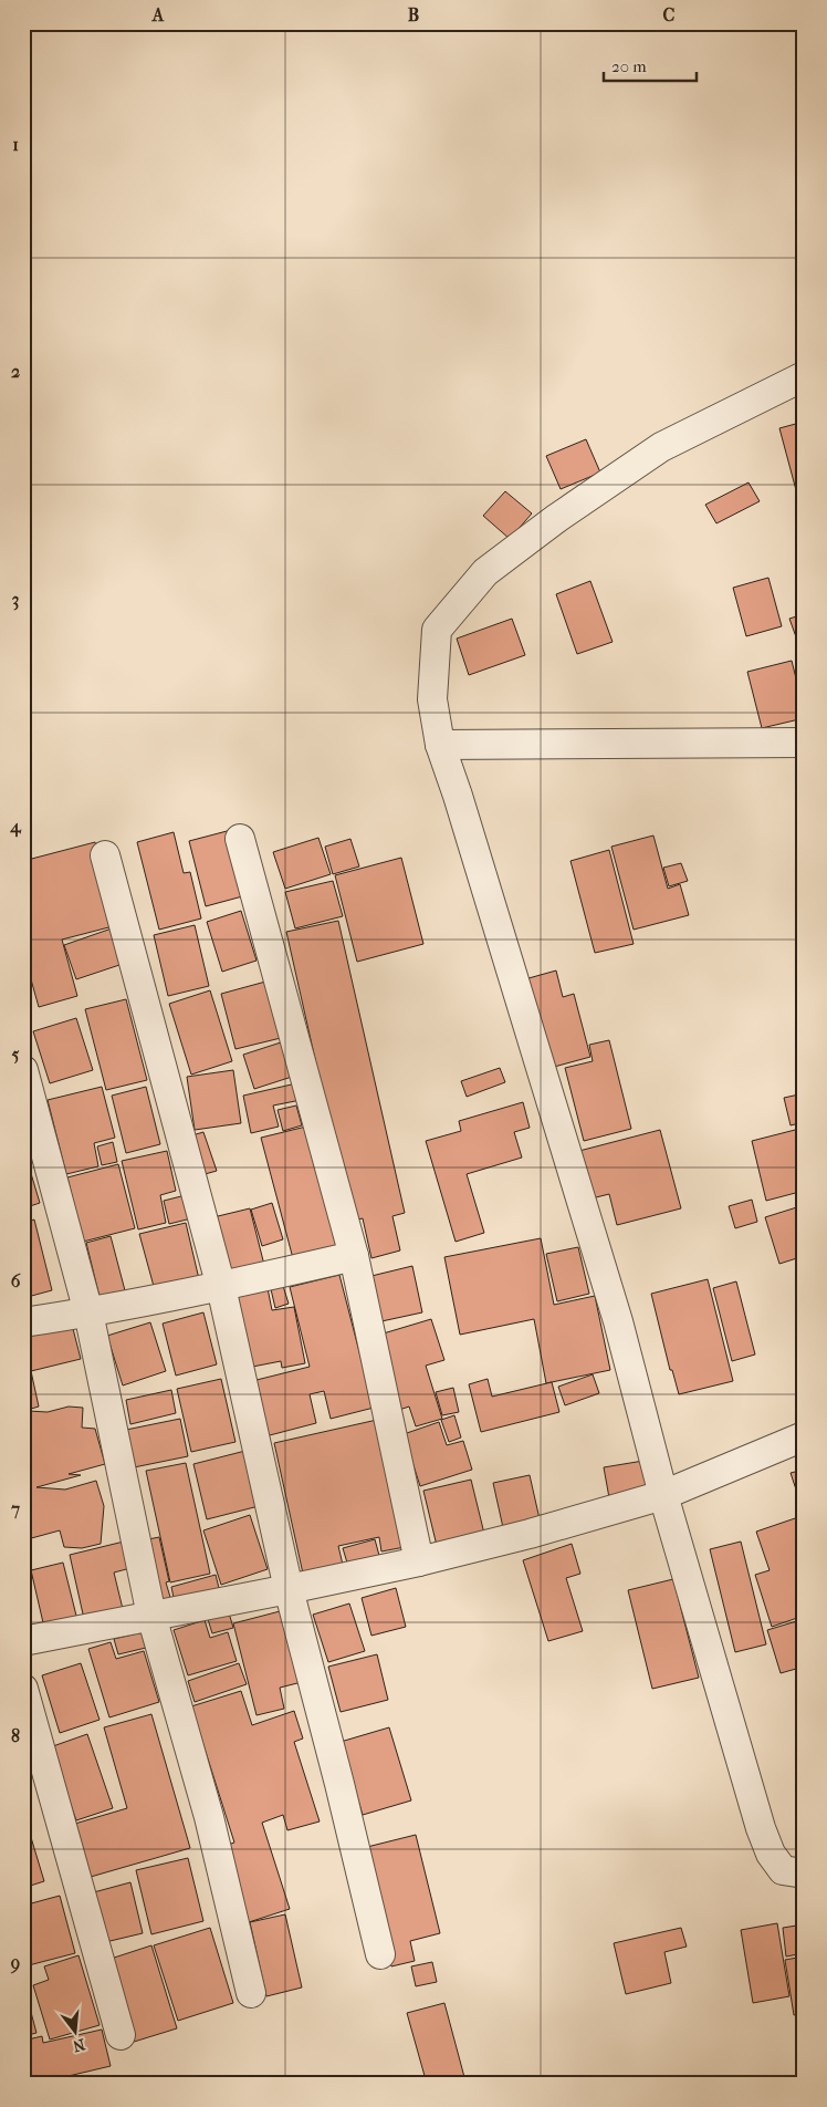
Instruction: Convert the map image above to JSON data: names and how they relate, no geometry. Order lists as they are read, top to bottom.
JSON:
{
  "scale_bar": "20 m",
  "north": "bottom",
  "grid": {
    "columns": ["A", "B", "C"],
    "rows": [
      "1",
      "2",
      "3",
      "4",
      "5",
      "6",
      "7",
      "8",
      "9"
    ]
  }
}
